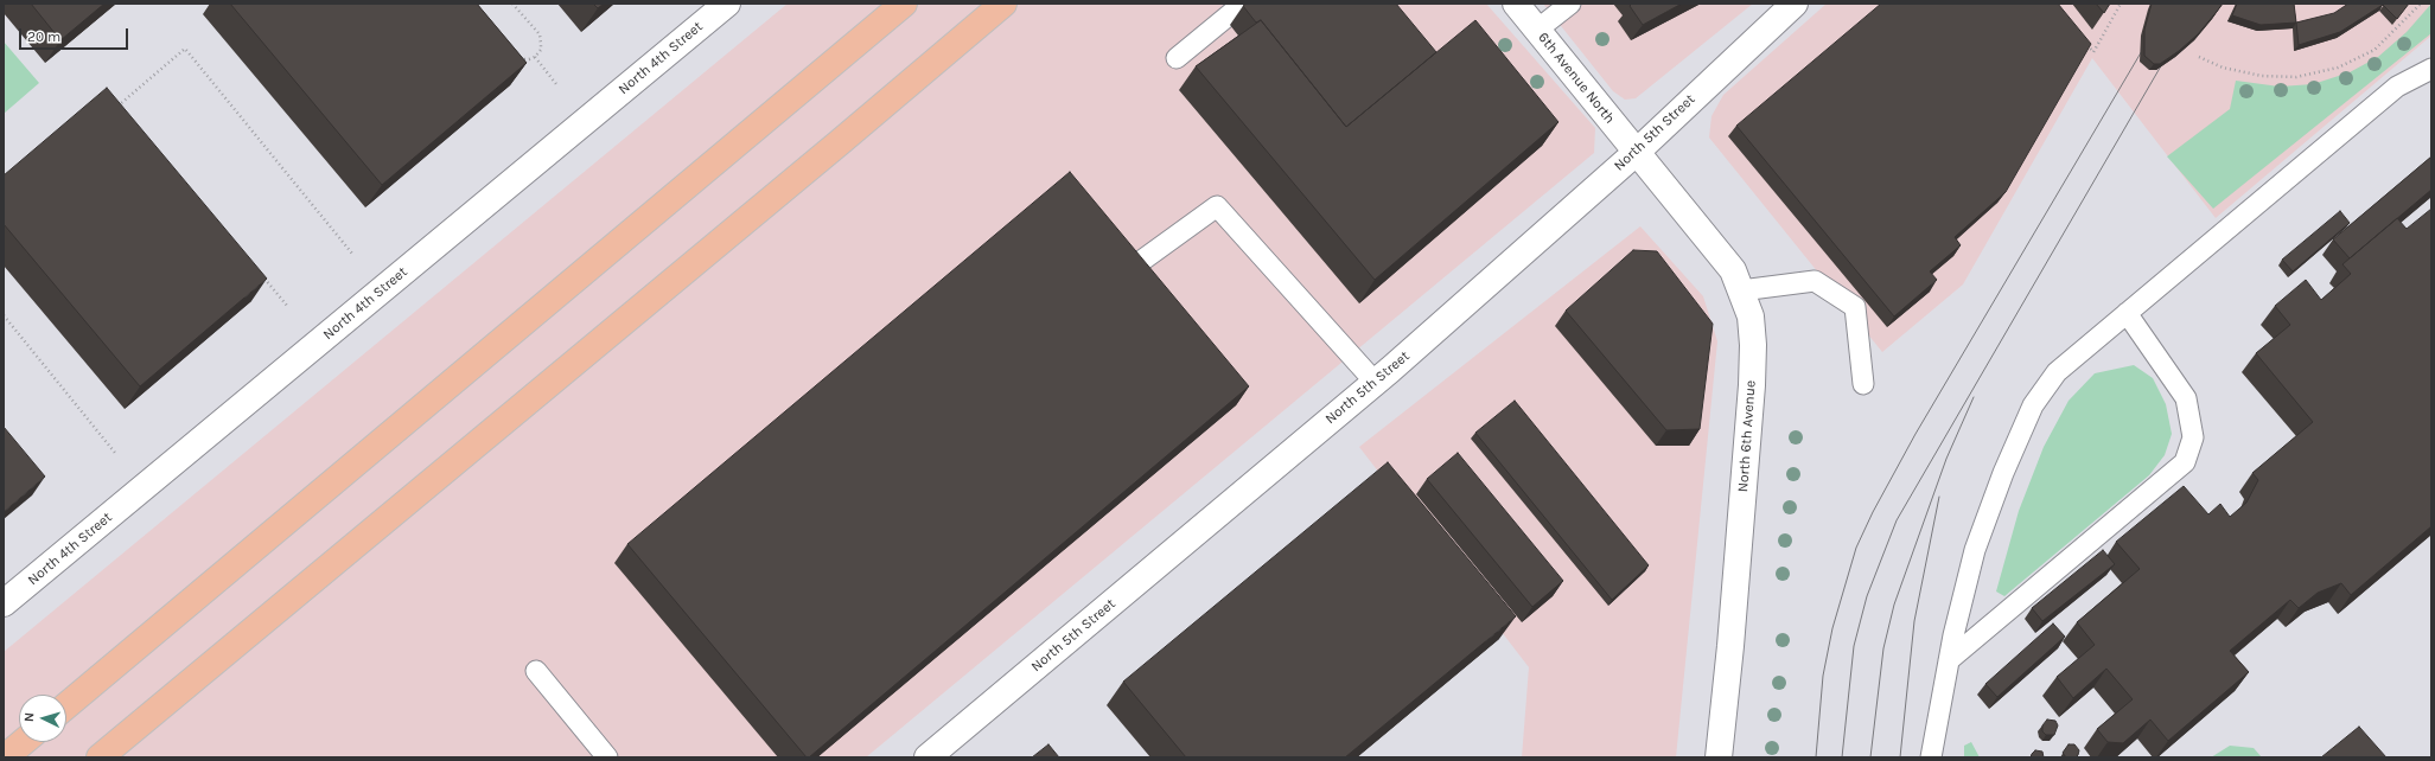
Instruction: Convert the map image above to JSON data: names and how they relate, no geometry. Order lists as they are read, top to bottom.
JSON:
{
  "streets": {
    "street": [
      "North 4th Street",
      "6th Avenue North",
      "North 5th Street",
      "North 6th Avenue"
    ]
  },
  "crossings": [
    ["6th Avenue North", "North 5th Street"],
    ["6th Avenue North", "North 6th Avenue"],
    ["North 5th Street", "North 6th Avenue"]
  ],
  "scale_bar": "20 m",
  "north": "left"
}
